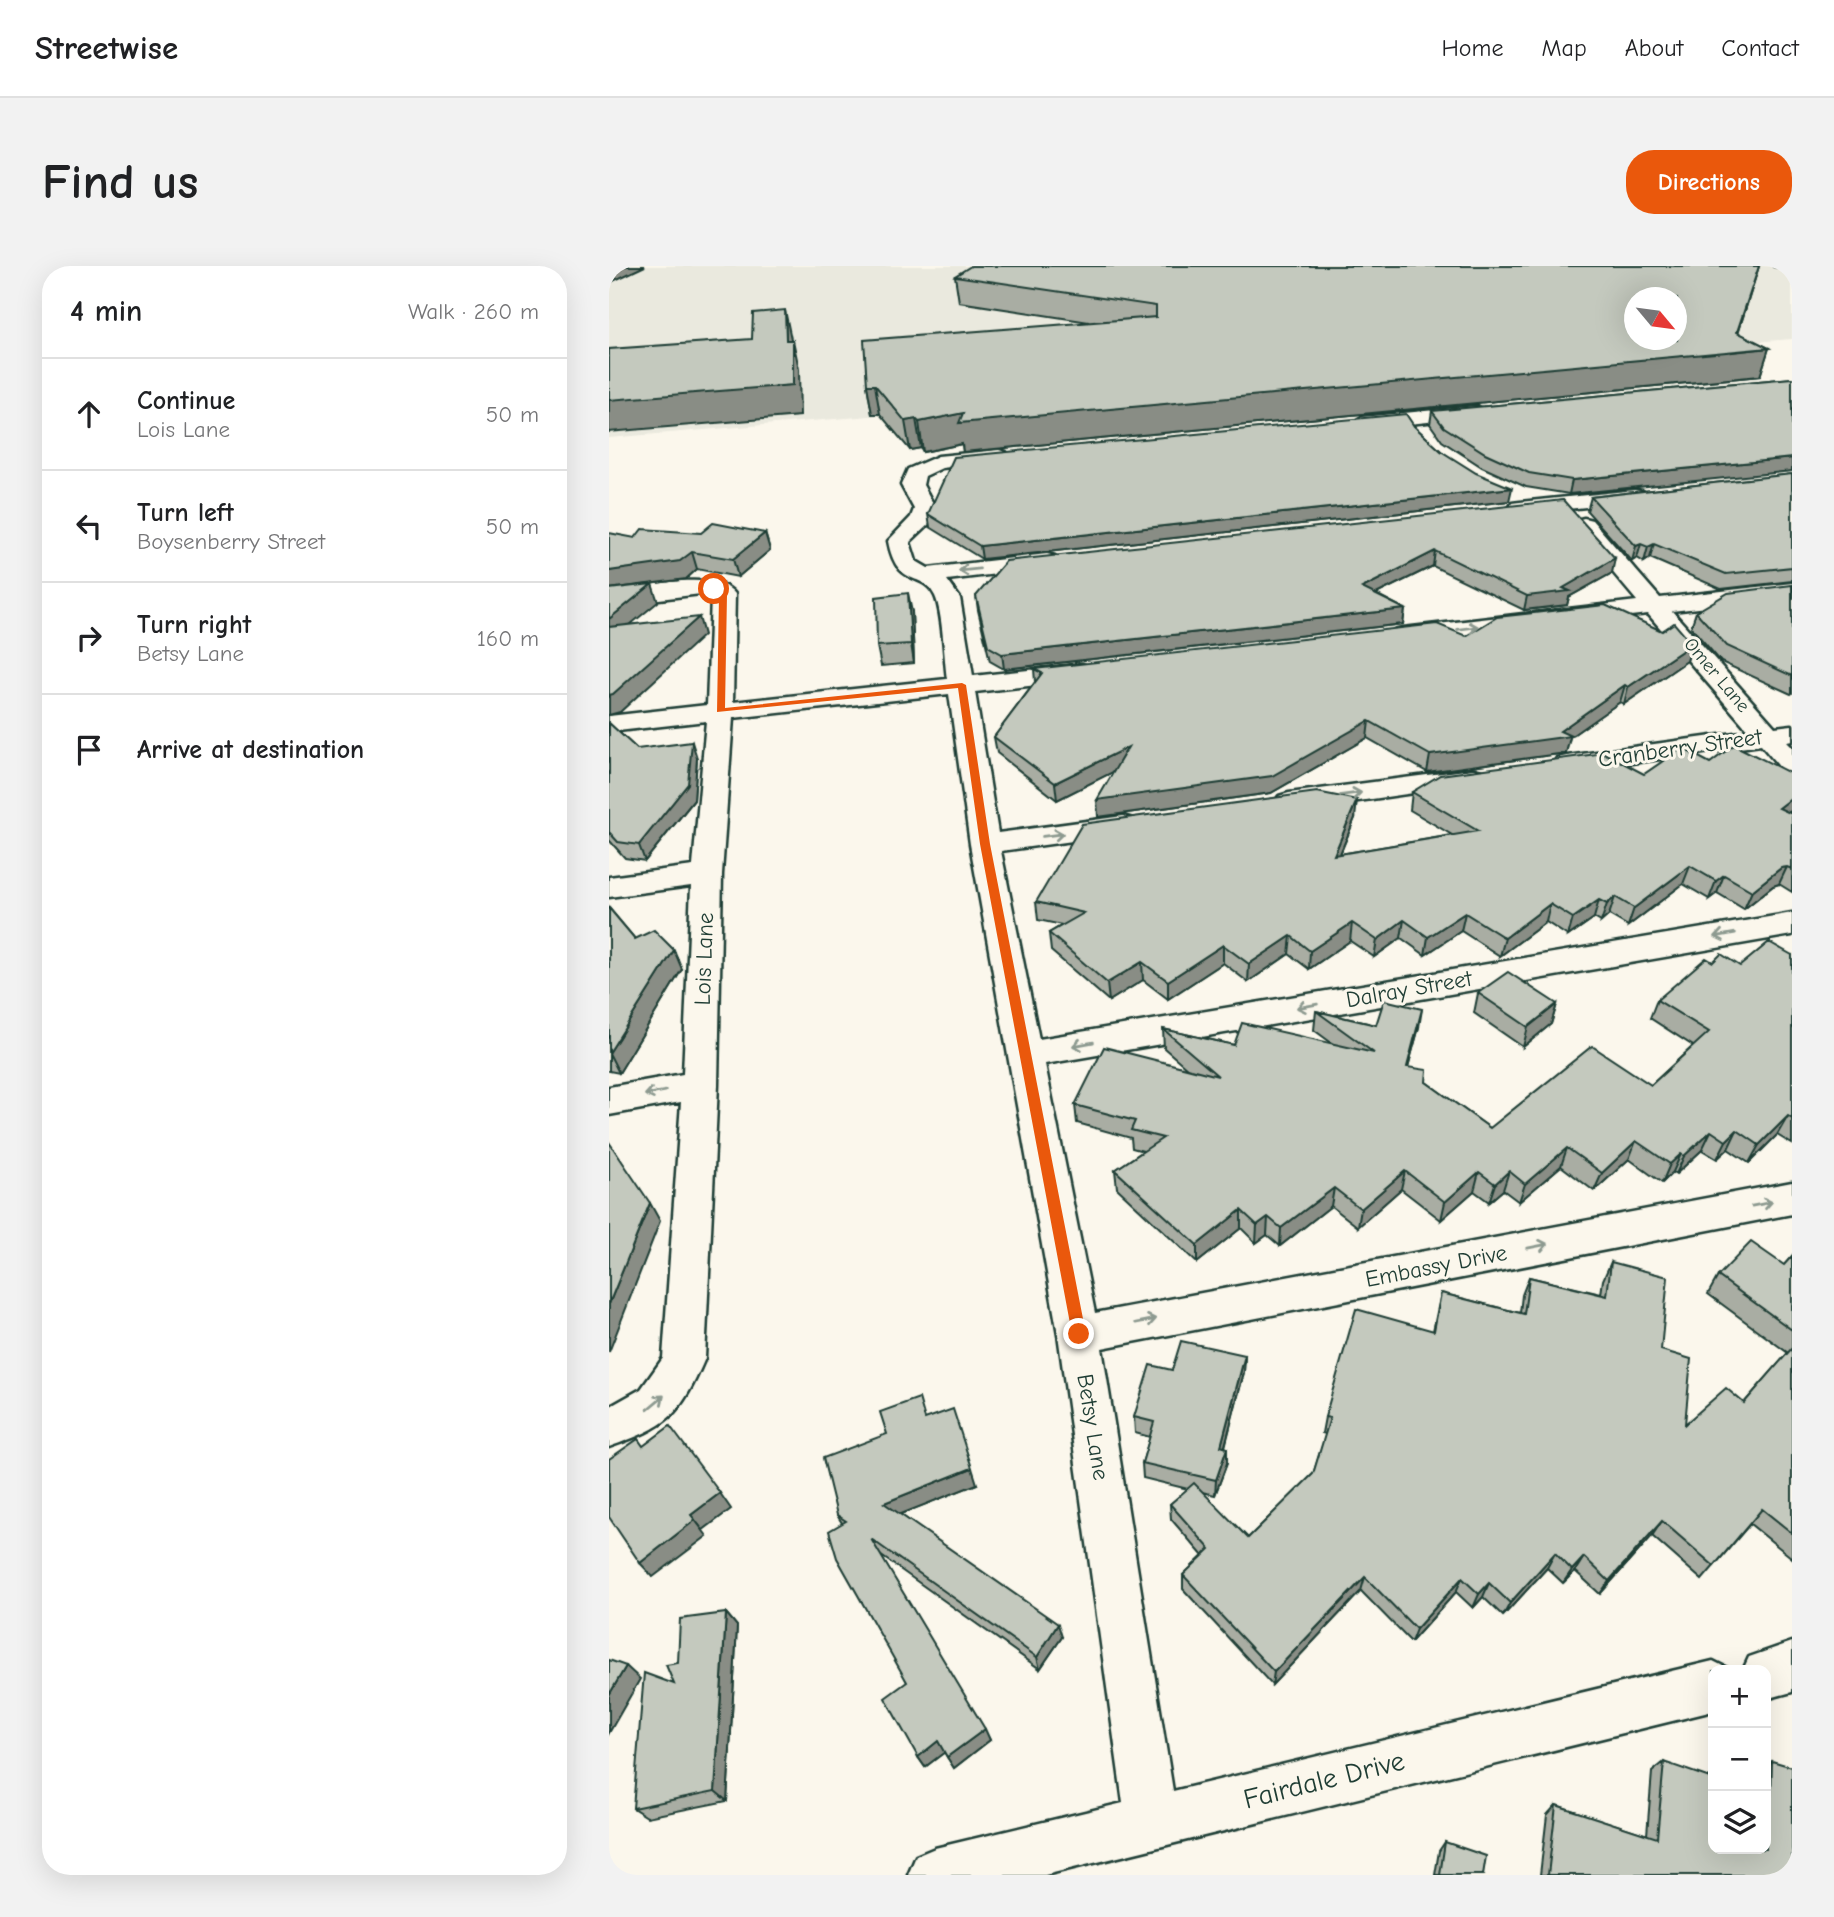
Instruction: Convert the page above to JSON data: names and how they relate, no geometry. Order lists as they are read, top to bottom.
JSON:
{
  "streets": {
    "street": [
      "Omer Lane",
      "Cranberry Street",
      "Lois Lane",
      "Dalray Street",
      "Embassy Drive",
      "Betsy Lane",
      "Fairdale Drive"
    ]
  },
  "crossings": [
    ["Omer Lane", "Cranberry Street"],
    ["Dalray Street", "Betsy Lane"],
    ["Embassy Drive", "Betsy Lane"],
    ["Betsy Lane", "Fairdale Drive"]
  ],
  "one_way": ["Lois Lane", "Embassy Drive"],
  "north": "bottom right",
  "page": {
    "header": "Streetwise",
    "nav": [
      "Home",
      "Map",
      "About",
      "Contact"
    ],
    "buttons": "Directions",
    "title": "Find us",
    "heading": ["4 min", "Walk · 260 m"],
    "list": [
      ["Continue", "Lois Lane", "50 m"],
      ["Turn left", "Boysenberry Street", "50 m"],
      ["Turn right", "Betsy Lane", "160 m"],
      "Arrive at destination"
    ],
    "map_buttons": ["+", "−"]
  }
}
